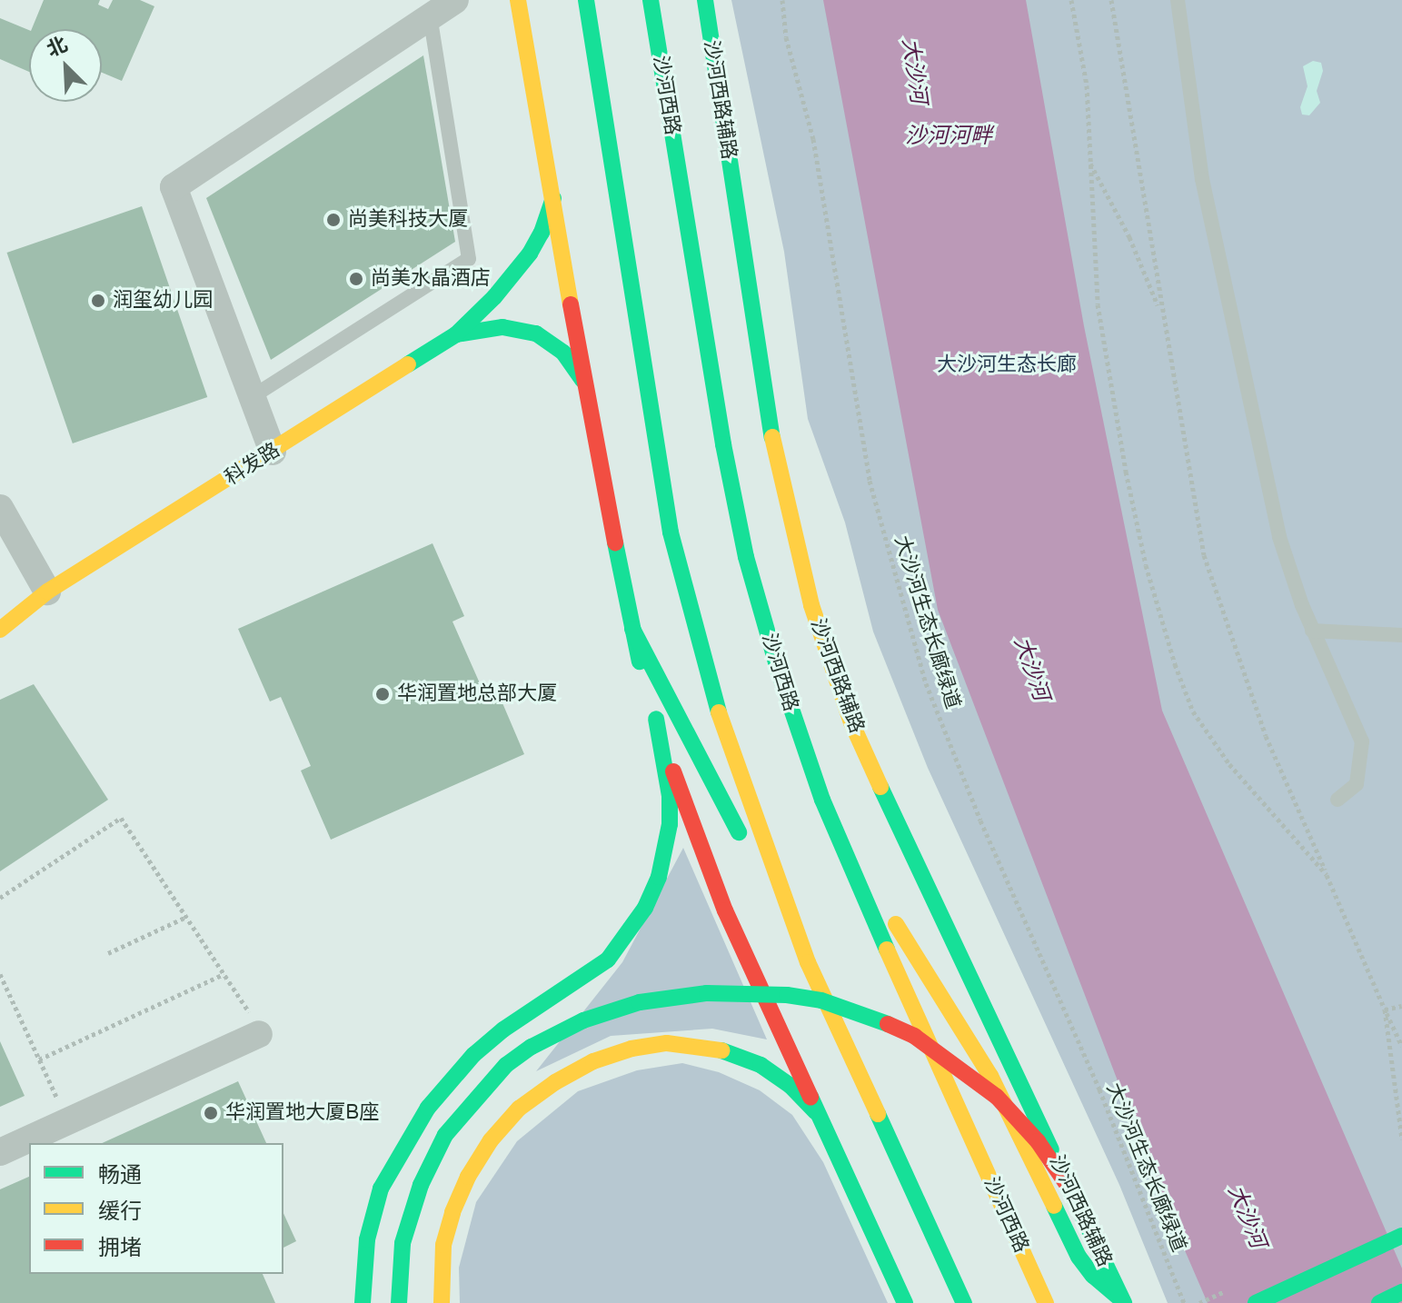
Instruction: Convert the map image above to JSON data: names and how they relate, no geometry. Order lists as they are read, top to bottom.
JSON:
{
  "streets": {
    "main road": ["沙河西路", "沙河西路辅路", "科发路"],
    "path": ["大沙河生态长廊绿道"]
  },
  "water": ["大沙河", "沙河河畔"],
  "parks": ["大沙河生态长廊"],
  "places": [
    "尚美科技大厦",
    "尚美水晶酒店",
    "润玺幼儿园",
    "华润置地总部大厦",
    "华润置地大厦B座"
  ],
  "legend": ["畅通", "缓行", "拥堵"],
  "north": "top left"
}
